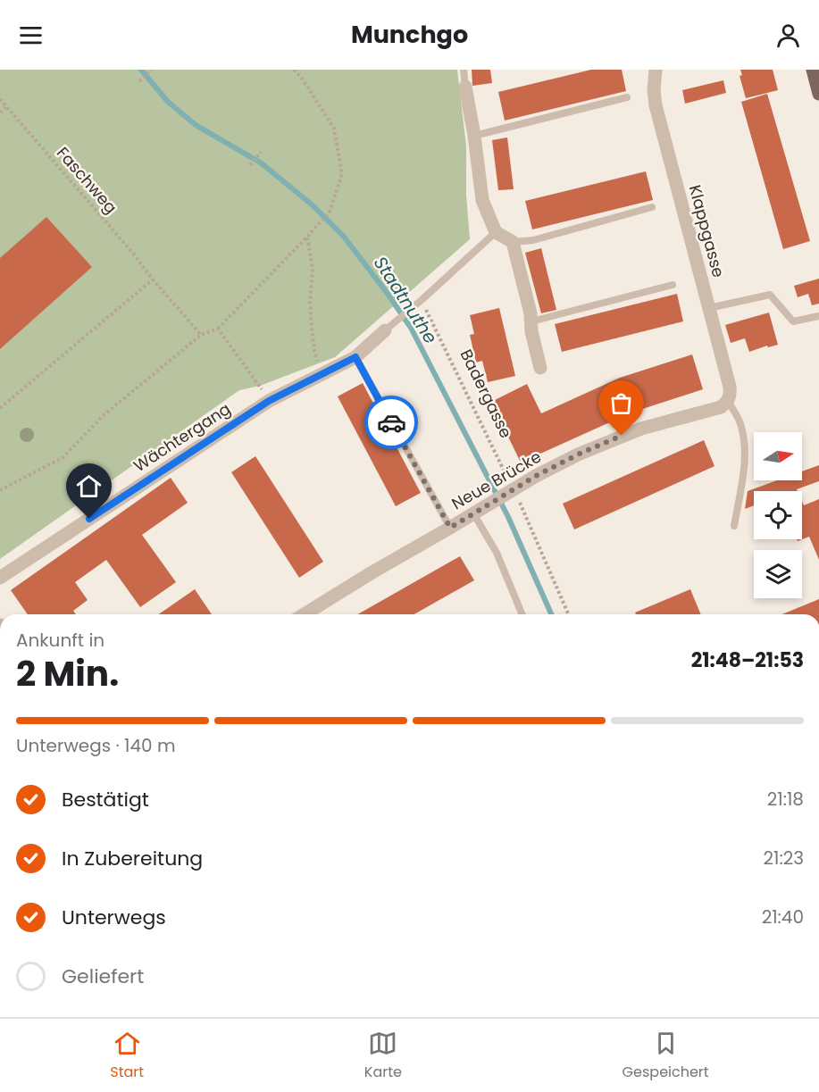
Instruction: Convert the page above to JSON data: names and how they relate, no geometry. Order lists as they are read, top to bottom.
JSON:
{
  "streets": {
    "street": ["Klappgasse", "Wächtergang", "Neue Brücke"],
    "path": ["Faschweg", "Badergasse"]
  },
  "crossings": [
    ["Klappgasse", "Neue Brücke"],
    ["Badergasse", "Neue Brücke"]
  ],
  "water": ["Stadtnuthe"],
  "north": "right",
  "page": {
    "header": "Munchgo",
    "heading": ["2 Min.", "Ankunft in", "21:48–21:53"],
    "bar": "Unterwegs · 140 m",
    "list": [
      ["Bestätigt", "21:18"],
      ["In Zubereitung", "21:23"],
      ["Unterwegs", "21:40"],
      "Geliefert"
    ],
    "tabs": ["Start", "Karte", "Gespeichert"]
  }
}
